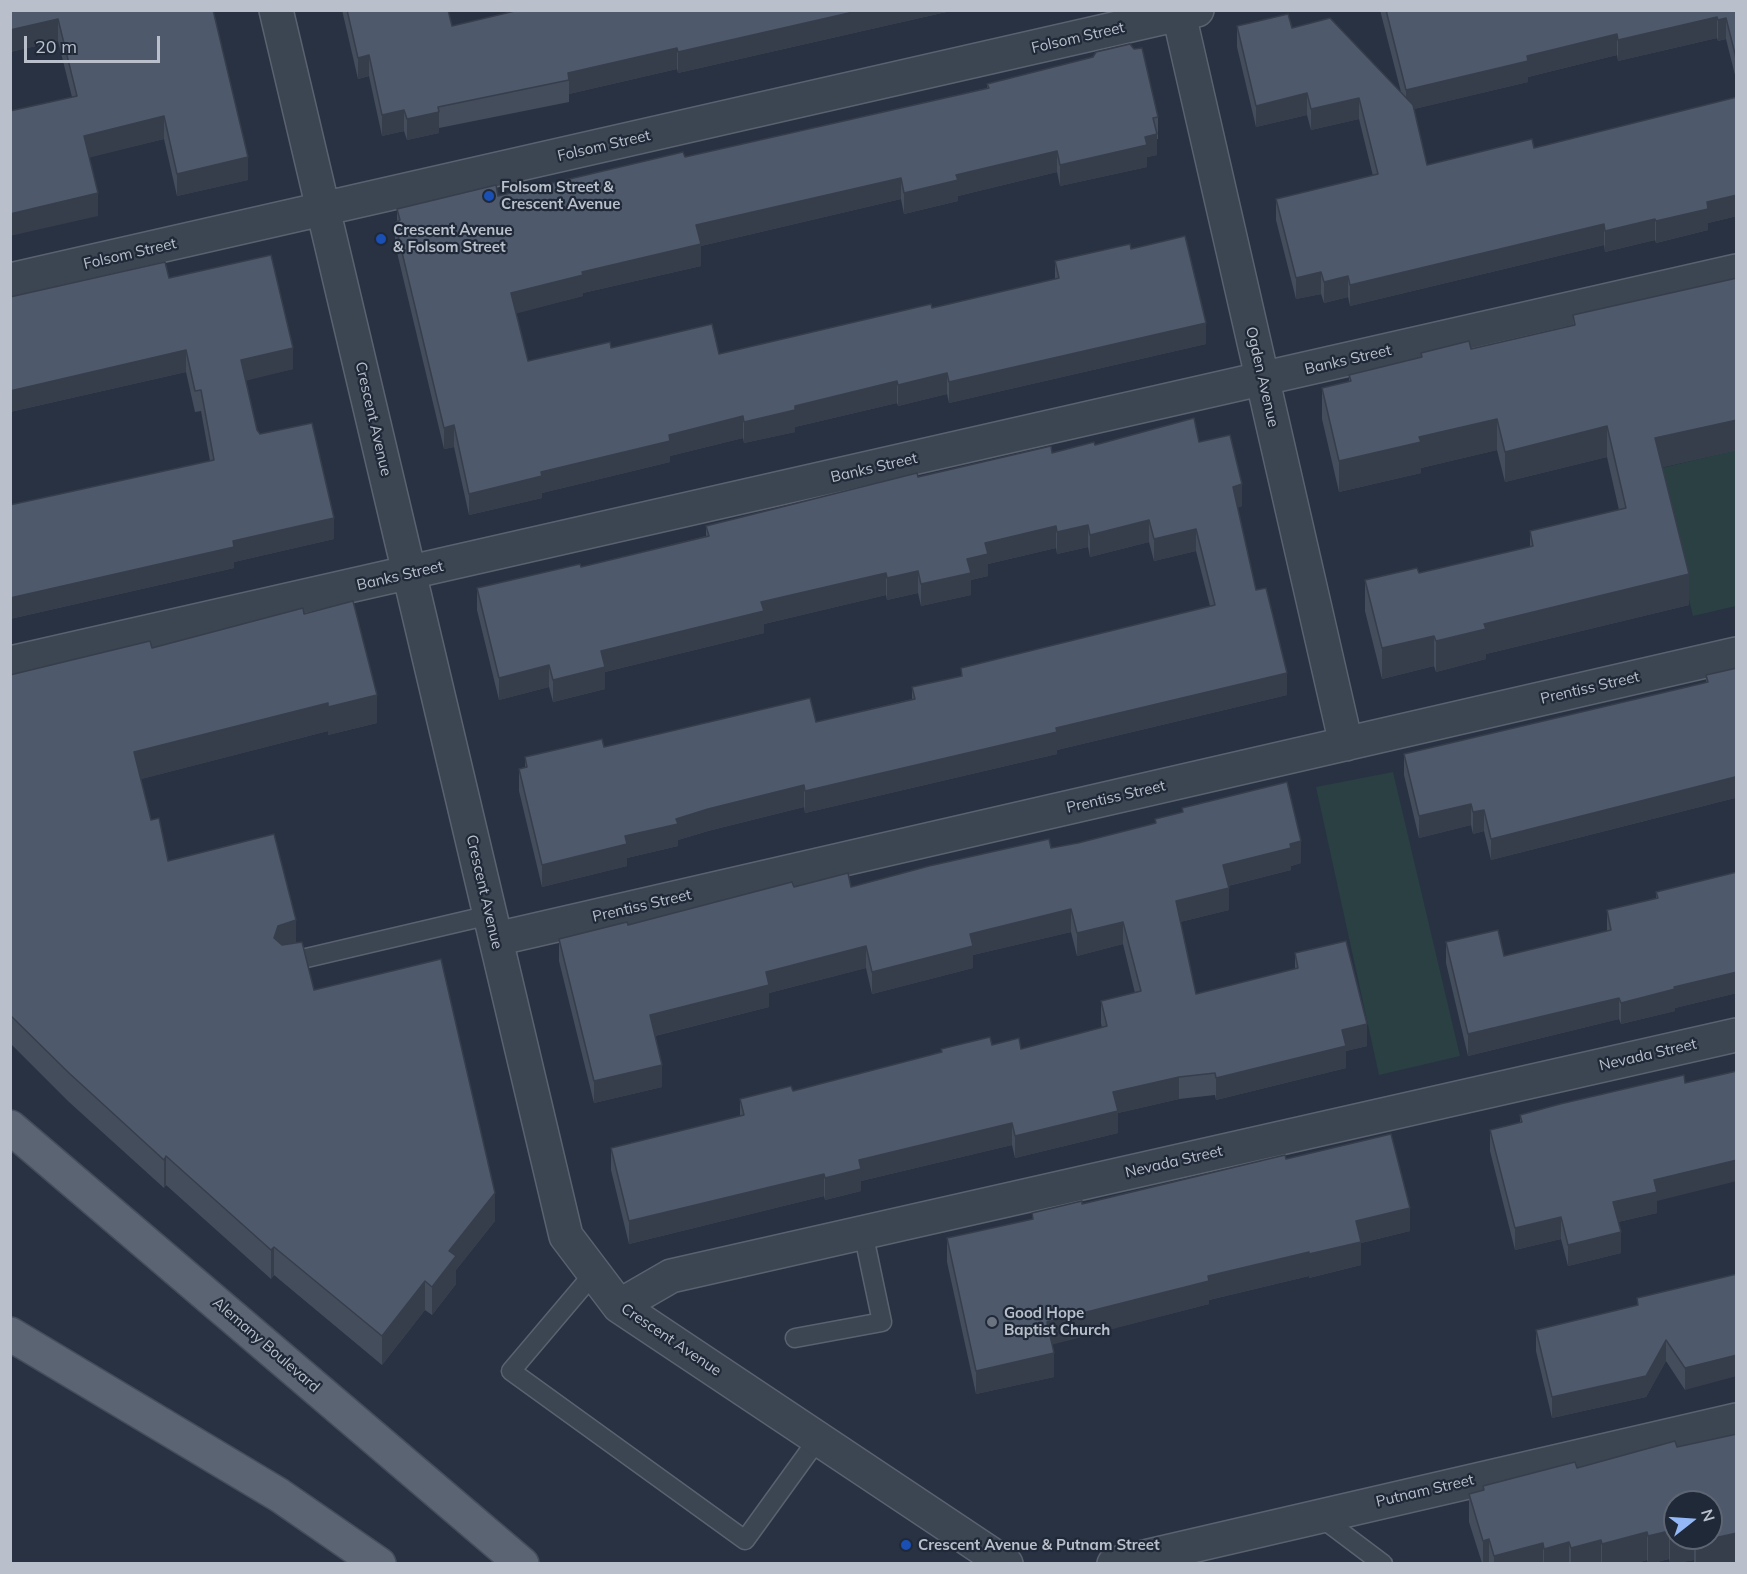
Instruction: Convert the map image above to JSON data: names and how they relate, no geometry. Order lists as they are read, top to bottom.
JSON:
{
  "streets": {
    "main road": ["Alemany Boulevard"],
    "street": [
      "Folsom Street",
      "Banks Street",
      "Ogden Avenue",
      "Crescent Avenue",
      "Prentiss Street",
      "Nevada Street",
      "Putnam Street"
    ]
  },
  "crossings": [
    ["Folsom Street", "Ogden Avenue"],
    ["Folsom Street", "Crescent Avenue"],
    ["Banks Street", "Ogden Avenue"],
    ["Banks Street", "Crescent Avenue"],
    ["Ogden Avenue", "Prentiss Street"],
    ["Crescent Avenue", "Prentiss Street"],
    ["Crescent Avenue", "Nevada Street"]
  ],
  "places": [
    "Folsom Street & Crescent Avenue",
    "Crescent Avenue & Folsom Street",
    "Good Hope Baptist Church",
    "Crescent Avenue & Putnam Street"
  ],
  "scale_bar": "20 m",
  "north": "right"
}
